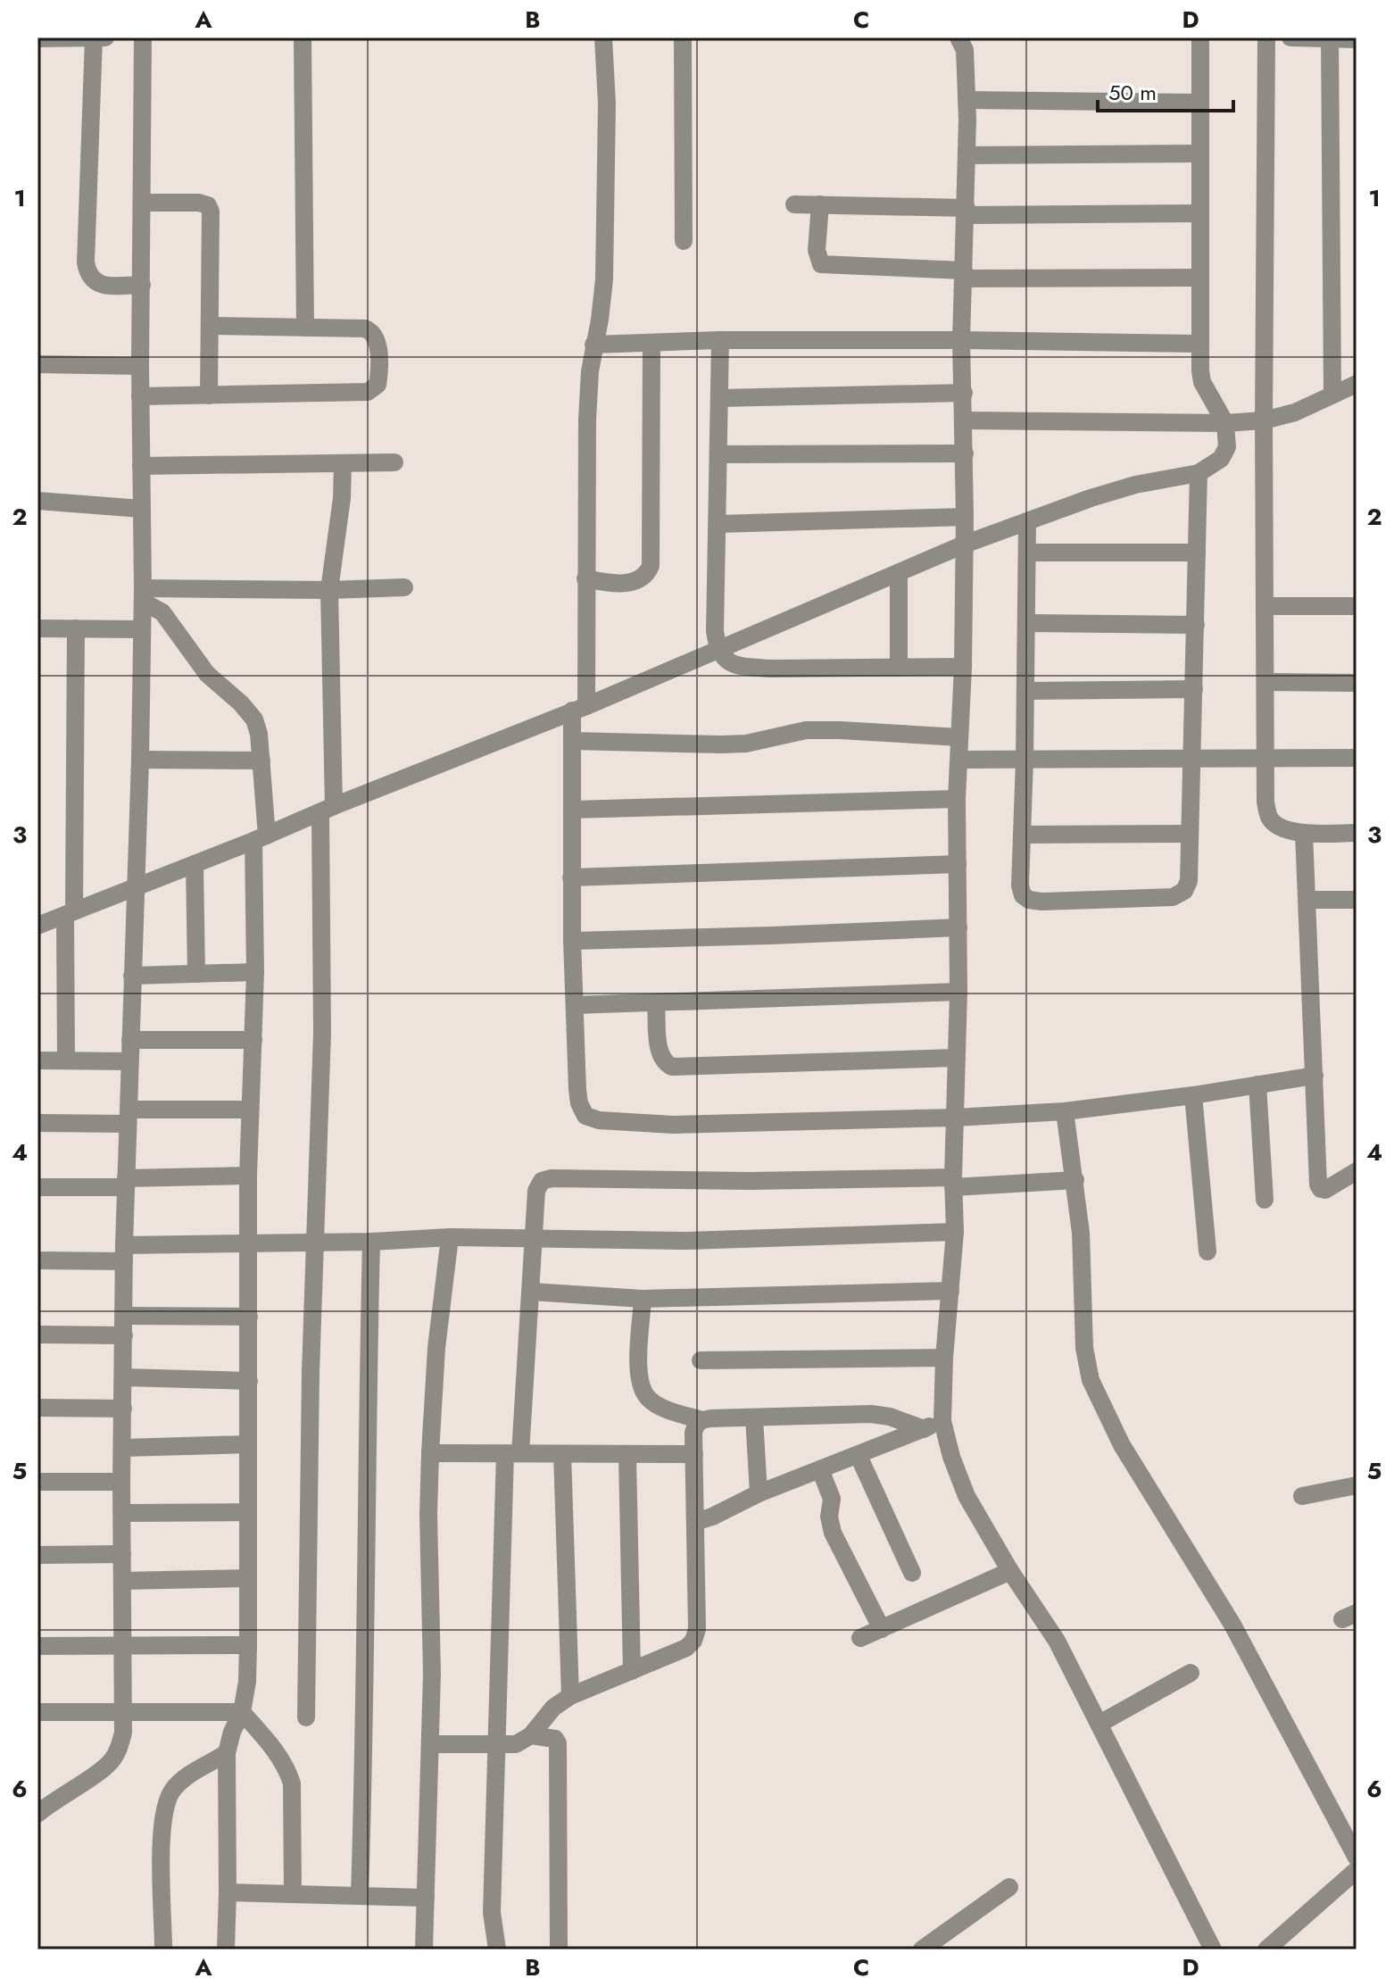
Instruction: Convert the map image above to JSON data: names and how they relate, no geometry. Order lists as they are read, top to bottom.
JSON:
{
  "scale_bar": "50 m",
  "grid": {
    "columns": [
      "A",
      "B",
      "C",
      "D"
    ],
    "rows": [
      "1",
      "2",
      "3",
      "4",
      "5",
      "6"
    ]
  }
}
